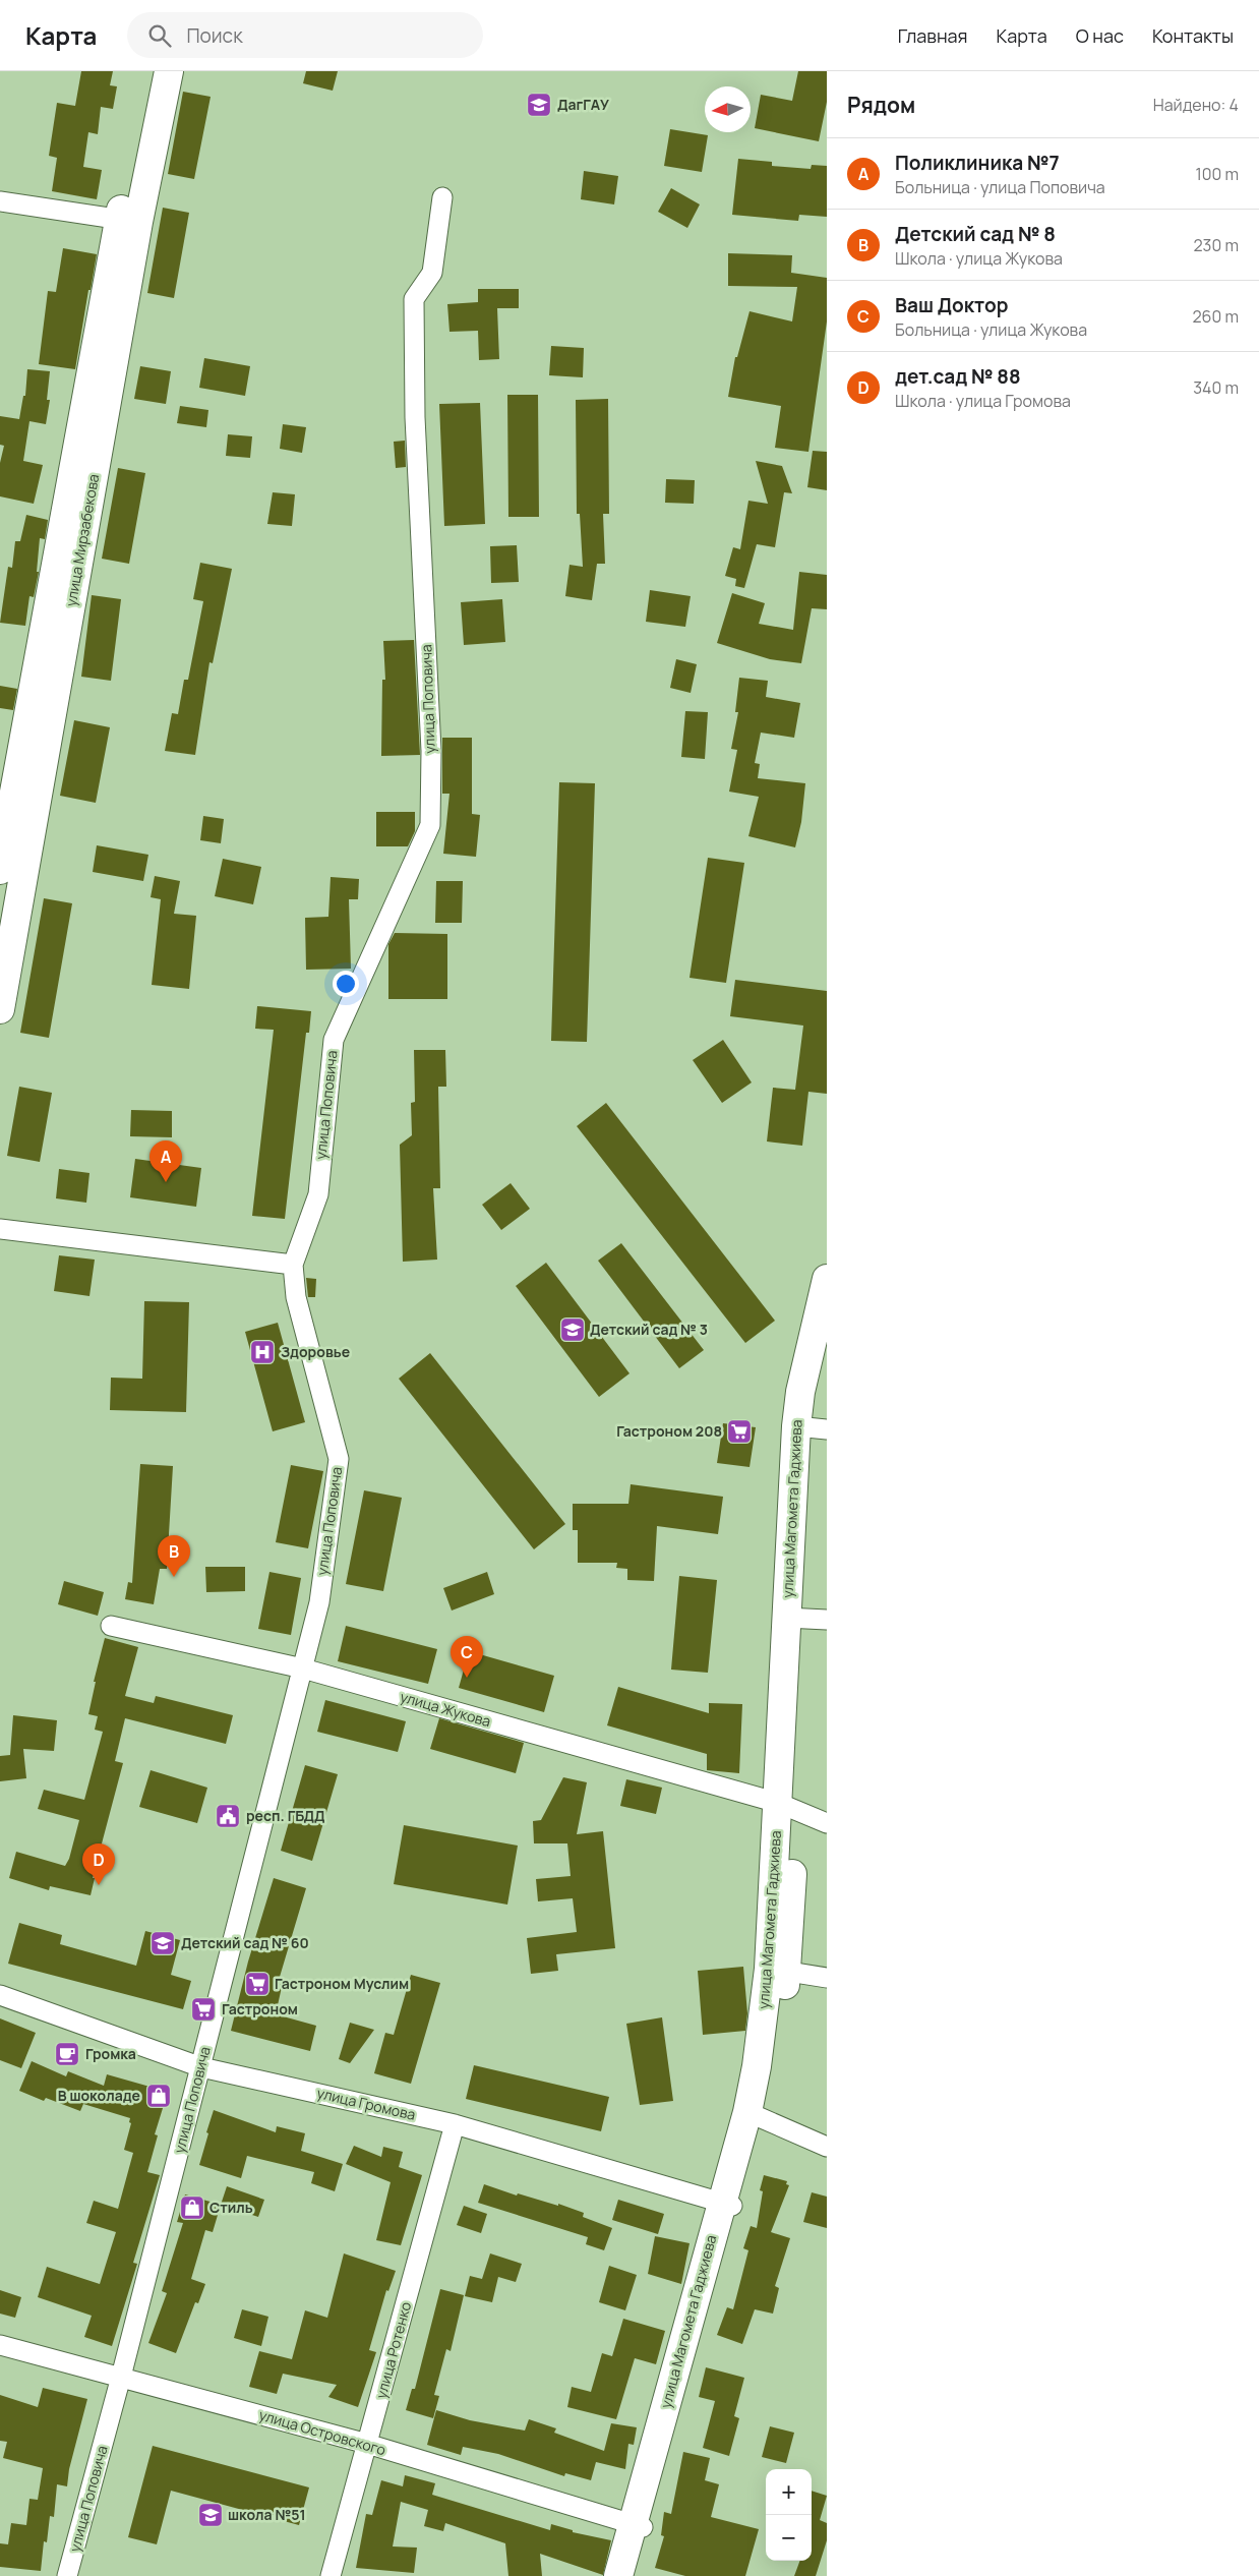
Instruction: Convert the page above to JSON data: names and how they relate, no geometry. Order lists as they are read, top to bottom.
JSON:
{
  "streets": {
    "main road": ["улица Мирзабекова", "улица Магомета Гаджиева"],
    "street": [
      "улица Поповича",
      "улица Жукова",
      "улица Громова",
      "улица Ротенко",
      "улица Островского"
    ]
  },
  "crossings": [
    ["улица Поповича", "улица Жукова"],
    ["улица Поповича", "улица Громова"],
    ["улица Поповича", "улица Островского"],
    ["улица Магомета Гаджиева", "улица Жукова"],
    ["улица Магомета Гаджиева", "улица Громова"],
    ["улица Магомета Гаджиева", "улица Островского"],
    ["улица Громова", "улица Ротенко"],
    ["улица Ротенко", "улица Островского"]
  ],
  "places": {
    "school or university": [
      "ДагГАУ",
      "Детский сад № 3",
      "Детский сад № 60",
      "школа №51"
    ],
    "hospital": ["Здоровье"],
    "supermarket": ["Гастроном 208", "Гастроном Муслим", "Гастроном"],
    "public building": ["респ. ГБДД"],
    "cafe": ["Громка"],
    "shop": ["В шоколаде", "Стиль"]
  },
  "north": "left",
  "page": {
    "header": "Карта",
    "search": "Поиск",
    "nav": [
      "Главная",
      "Карта",
      "О нас",
      "Контакты"
    ],
    "heading": ["Рядом", "Найдено: 4"],
    "list": [
      {
        "mark": "A",
        "name": "Поликлиника №7",
        "note": "Больница · улица Поповича",
        "value": "100 m"
      },
      {
        "mark": "B",
        "name": "Детский сад № 8",
        "note": "Школа · улица Жукова",
        "value": "230 m"
      },
      {
        "mark": "C",
        "name": "Ваш Доктор",
        "note": "Больница · улица Жукова",
        "value": "260 m"
      },
      {
        "mark": "D",
        "name": "дет.сад № 88",
        "note": "Школа · улица Громова",
        "value": "340 m"
      }
    ],
    "pins": [
      "A",
      "B",
      "C",
      "D"
    ],
    "map_buttons": ["+", "−"]
  }
}
